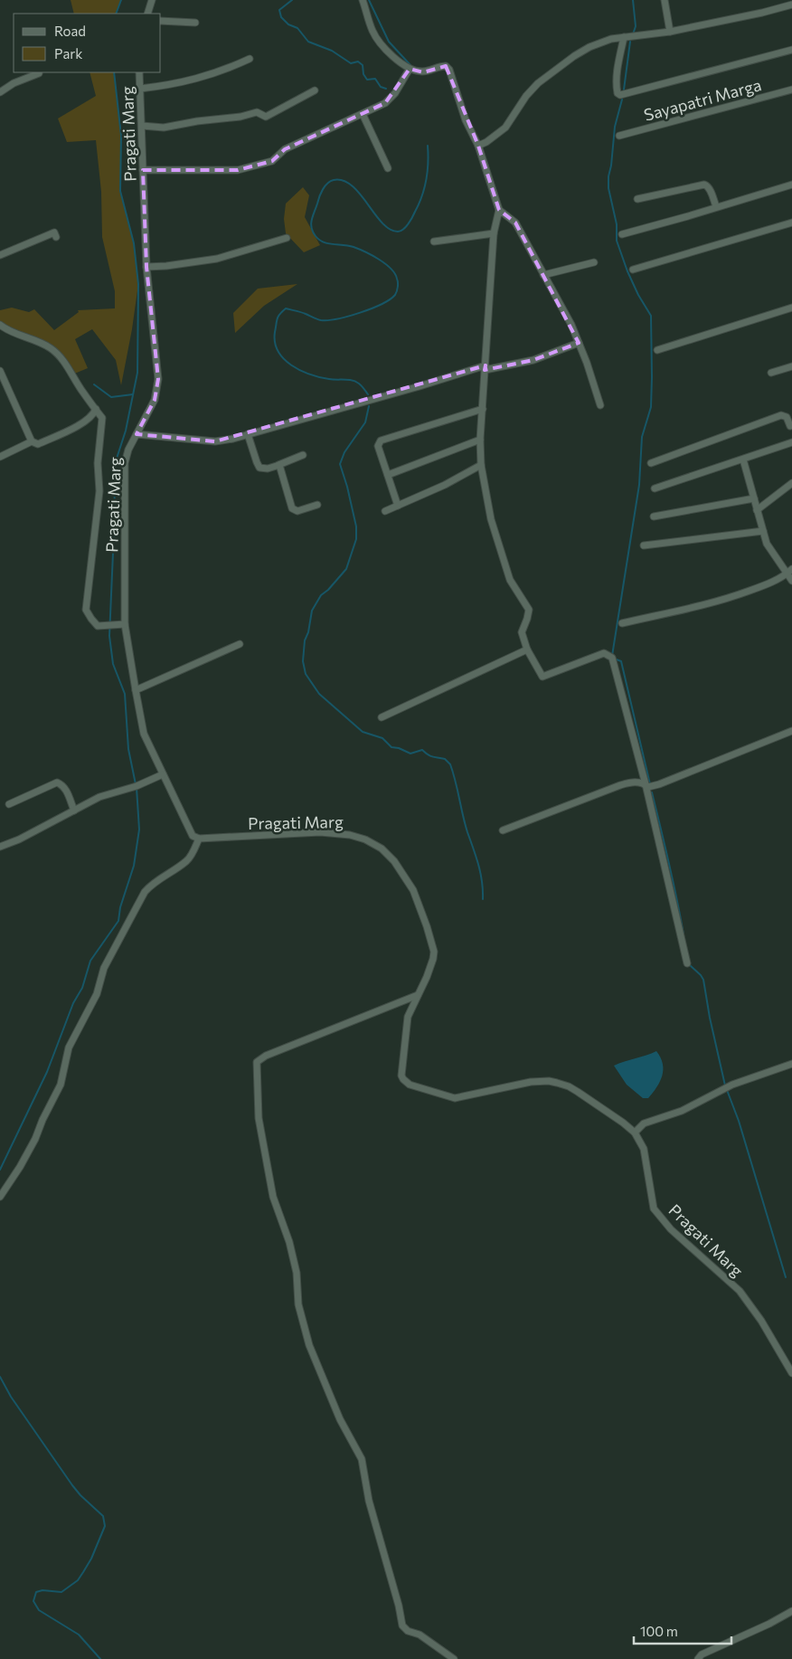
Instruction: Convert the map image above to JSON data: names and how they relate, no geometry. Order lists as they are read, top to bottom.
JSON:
{
  "streets": {
    "street": ["Sayapatri Marga", "Pragati Marg"]
  },
  "legend": ["Road", "Park"],
  "scale_bar": "100 m"
}
